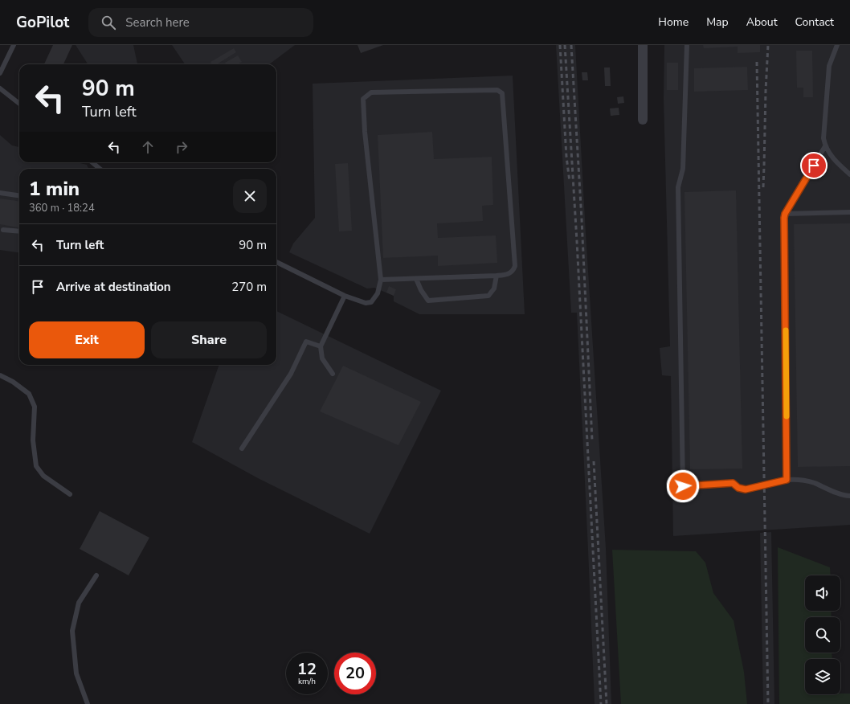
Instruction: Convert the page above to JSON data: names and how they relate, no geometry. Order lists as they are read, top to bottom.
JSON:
{
  "page": {
    "header": "GoPilot",
    "search": "Search here",
    "nav": [
      "Home",
      "Map",
      "About",
      "Contact"
    ],
    "turn": ["90 m", "Turn left"],
    "heading": ["1 min", "360 m · 18:24"],
    "list": [
      {
        "name": "Turn left",
        "value": "90 m"
      },
      {
        "name": "Arrive at destination",
        "value": "270 m"
      }
    ],
    "buttons": ["Exit", "Share"],
    "speed": "12 km/h",
    "limit": "20"
  }
}
